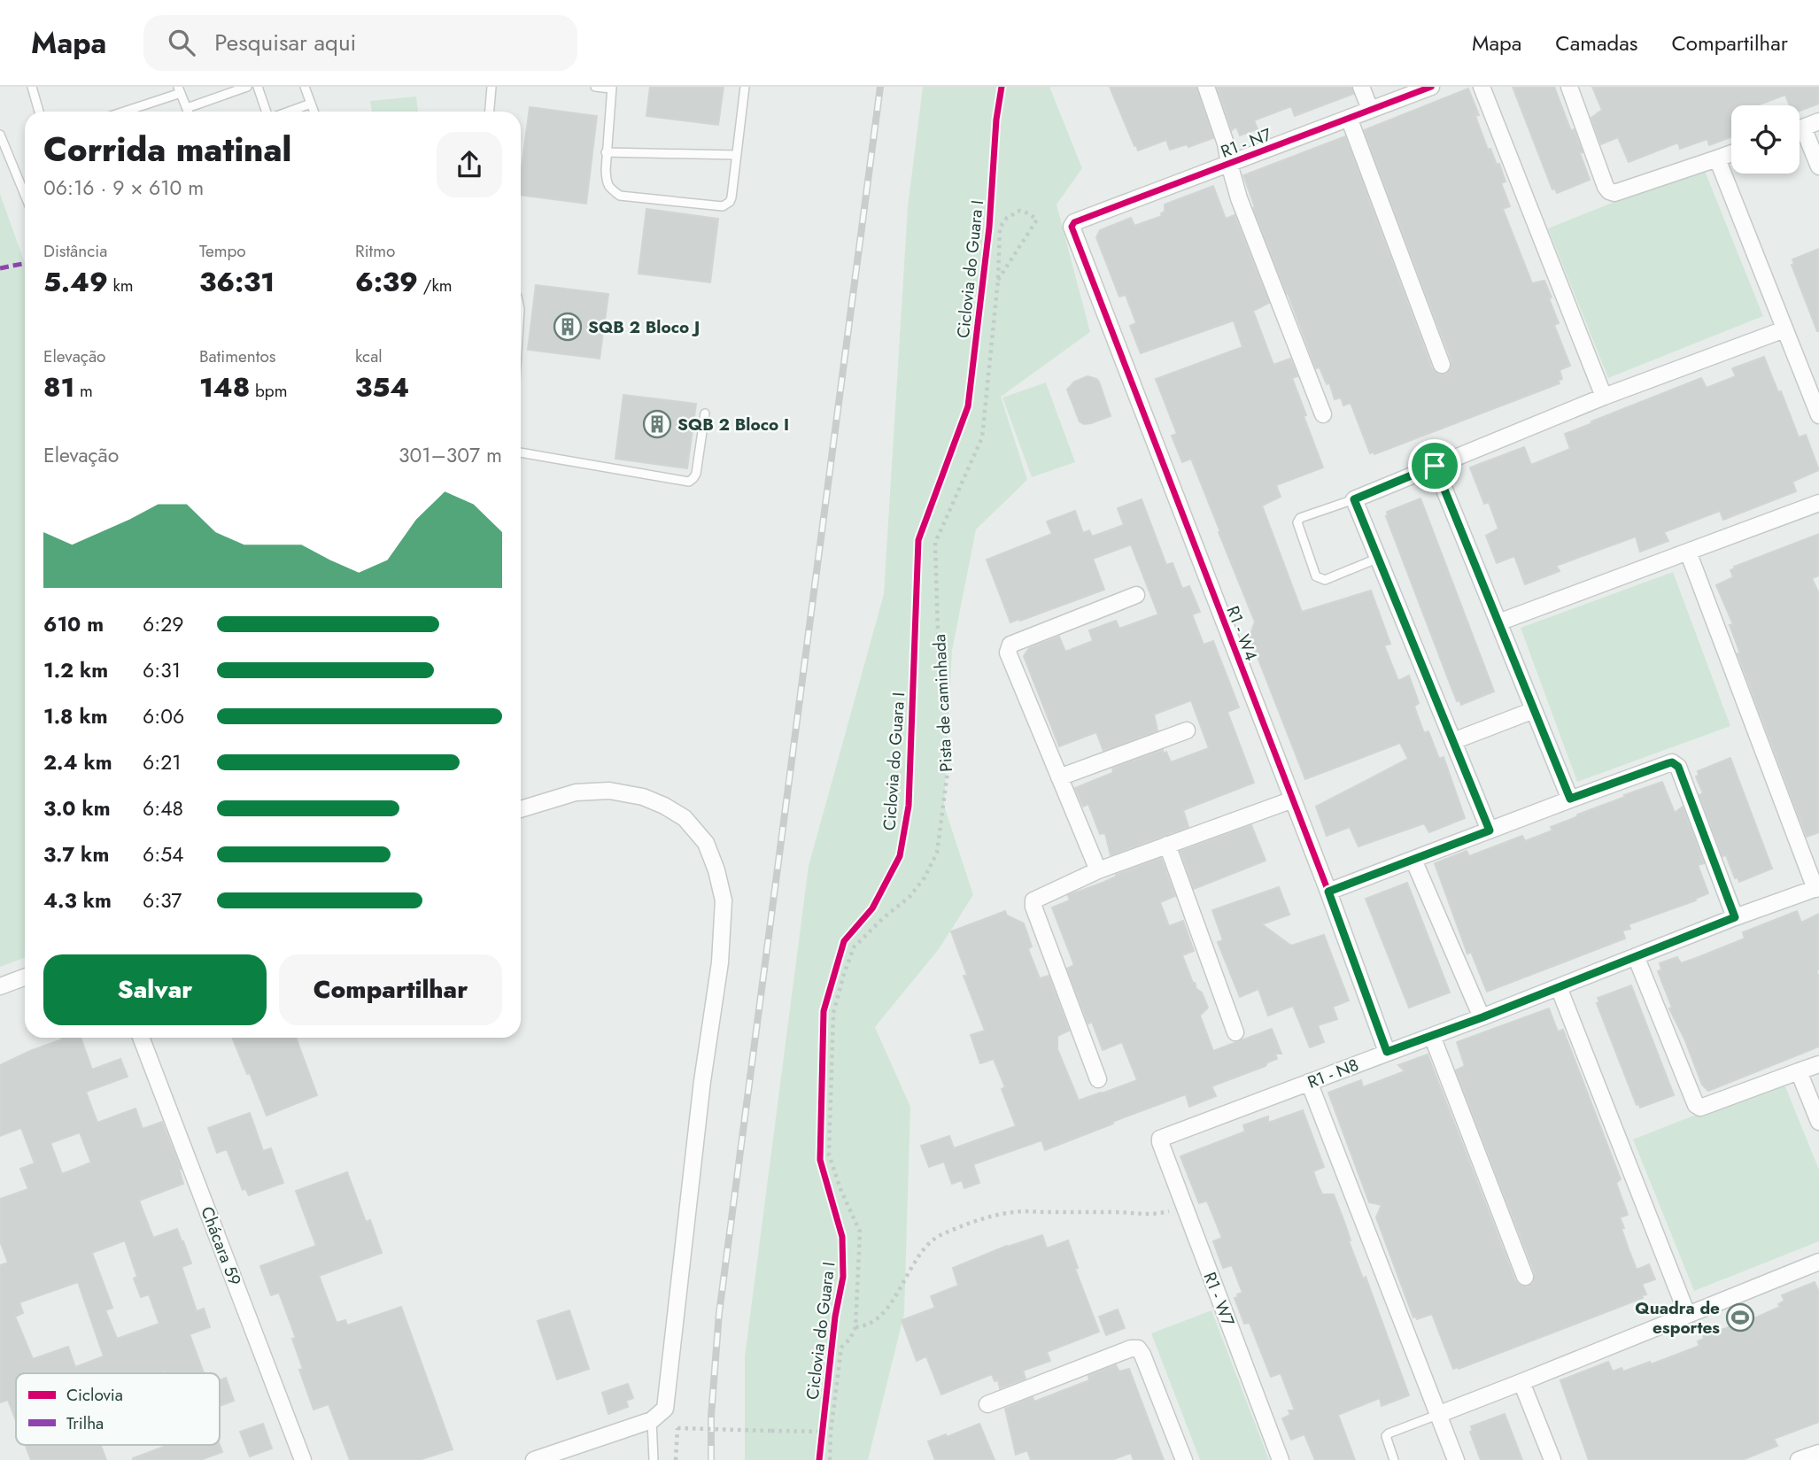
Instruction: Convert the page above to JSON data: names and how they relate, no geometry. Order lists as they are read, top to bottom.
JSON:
{
  "streets": {
    "street": [
      "R1 - N7",
      "R1 - W4",
      "R1 - N8",
      "Chácara 59",
      "R1 - W7"
    ],
    "path": ["Pista de caminhada"],
    "cycle path": ["Ciclovia do Guara I"]
  },
  "crossings": [
    ["R1 - N7", "R1 - W4"],
    ["R1 - W4", "R1 - N8"],
    ["R1 - N8", "R1 - W7"]
  ],
  "places": {
    "building": ["SQB 2 Bloco J", "SQB 2 Bloco I"],
    "sports": ["Quadra de esportes"]
  },
  "legend": ["Ciclovia", "Trilha"],
  "page": {
    "header": "Mapa",
    "search": "Pesquisar aqui",
    "nav": ["Mapa", "Camadas", "Compartilhar"],
    "heading": ["Corrida matinal", "06:16 · 9 × 610 m"],
    "stats": [
      ["Distância", "5.49 km"],
      ["Tempo", "36:31"],
      ["Ritmo", "6:39 /km"],
      ["Elevação", "81 m"],
      ["Batimentos", "148 bpm"],
      ["kcal", "354"]
    ],
    "chart": ["Elevação", "301–307 m"],
    "list": [
      {
        "name": "610 m",
        "note": "6:29"
      },
      {
        "name": "1.2 km",
        "note": "6:31"
      },
      {
        "name": "1.8 km",
        "note": "6:06"
      },
      {
        "name": "2.4 km",
        "note": "6:21"
      },
      {
        "name": "3.0 km",
        "note": "6:48"
      },
      {
        "name": "3.7 km",
        "note": "6:54"
      },
      {
        "name": "4.3 km",
        "note": "6:37"
      }
    ],
    "buttons": ["Salvar", "Compartilhar"]
  }
}
